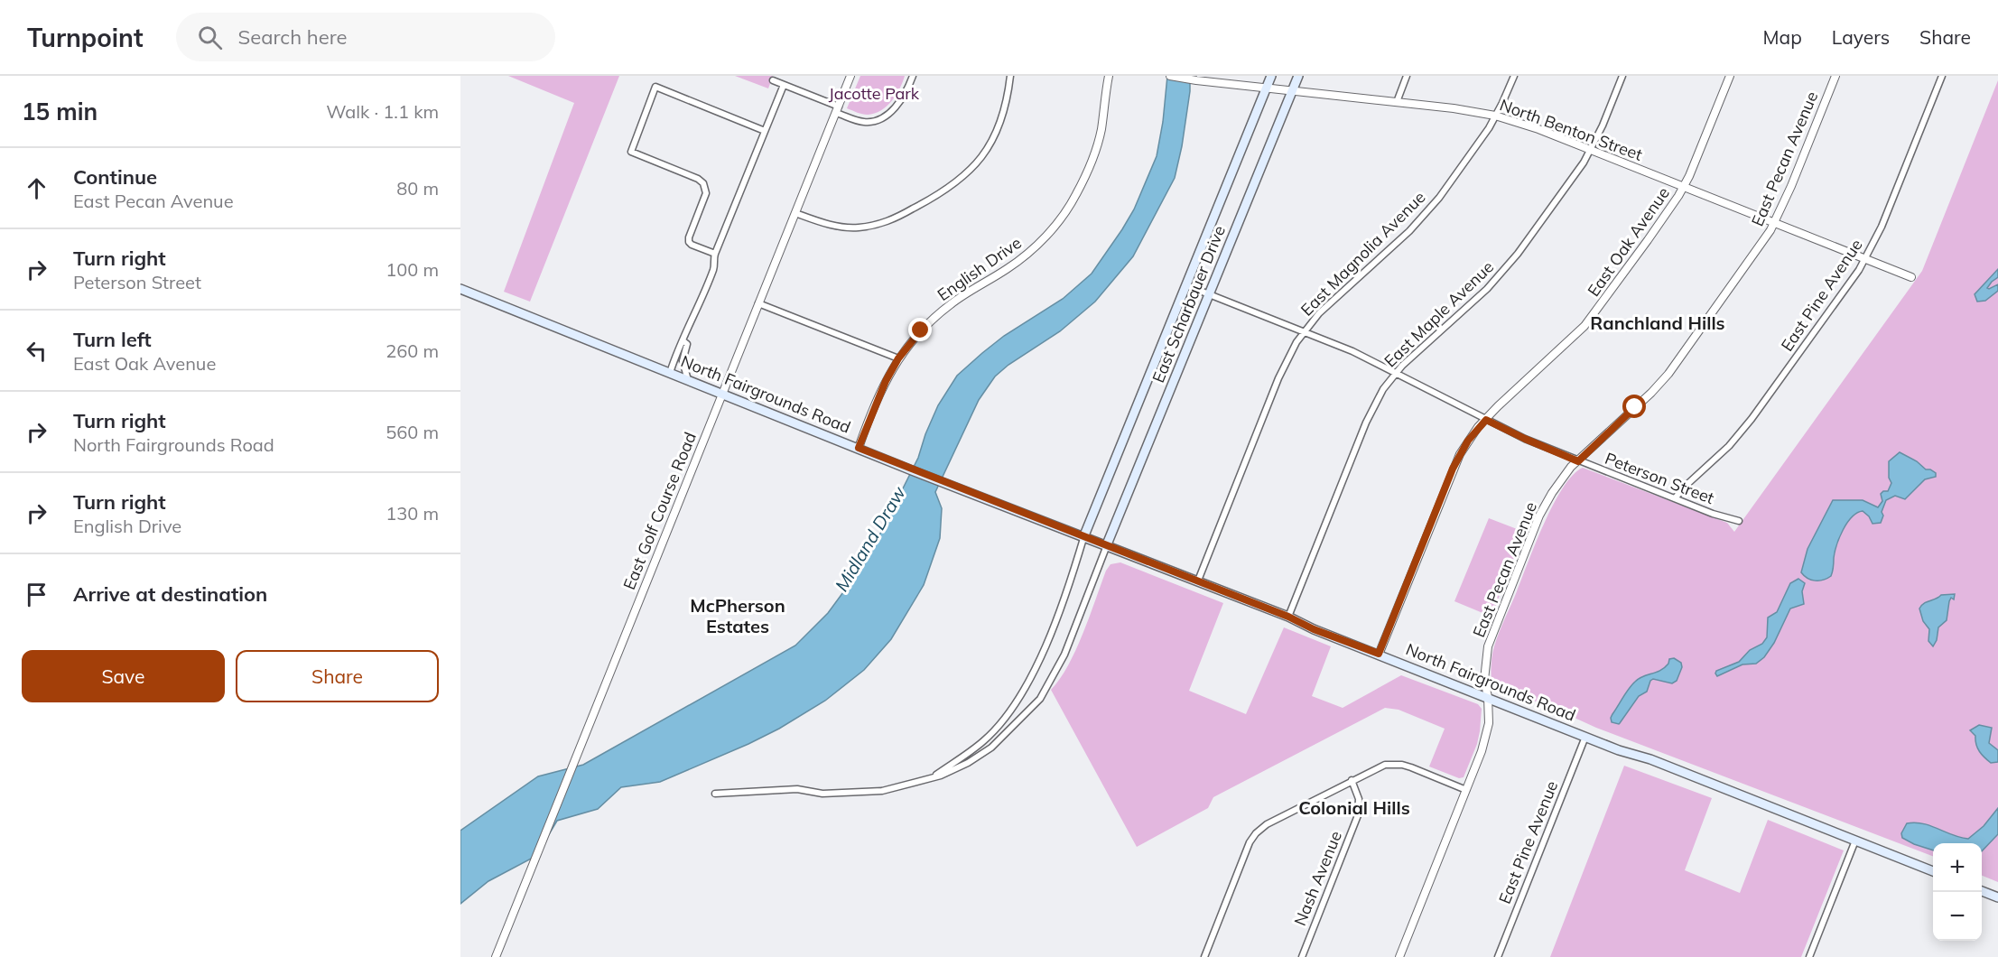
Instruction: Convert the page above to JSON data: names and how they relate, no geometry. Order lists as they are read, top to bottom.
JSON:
{
  "streets": {
    "main road": ["East Scharbauer Drive", "North Fairgrounds Road"],
    "street": [
      "North Benton Street",
      "East Pecan Avenue",
      "East Oak Avenue",
      "East Magnolia Avenue",
      "English Drive",
      "East Pine Avenue",
      "East Maple Avenue",
      "Peterson Street",
      "East Golf Course Road",
      "Nash Avenue"
    ]
  },
  "crossings": [
    ["North Benton Street", "East Pecan Avenue"],
    ["North Benton Street", "East Oak Avenue"],
    ["North Benton Street", "East Magnolia Avenue"],
    ["North Benton Street", "East Pine Avenue"],
    ["North Benton Street", "East Scharbauer Drive"],
    ["North Benton Street", "East Maple Avenue"],
    ["East Pecan Avenue", "North Fairgrounds Road"],
    ["East Pecan Avenue", "Peterson Street"],
    ["East Oak Avenue", "North Fairgrounds Road"],
    ["East Oak Avenue", "Peterson Street"],
    ["East Magnolia Avenue", "North Fairgrounds Road"],
    ["East Magnolia Avenue", "Peterson Street"],
    ["English Drive", "North Fairgrounds Road"],
    ["East Pine Avenue", "North Fairgrounds Road"],
    ["East Pine Avenue", "Peterson Street"],
    ["East Scharbauer Drive", "North Fairgrounds Road"],
    ["East Scharbauer Drive", "Peterson Street"],
    ["East Maple Avenue", "North Fairgrounds Road"],
    ["East Maple Avenue", "Peterson Street"],
    ["North Fairgrounds Road", "East Golf Course Road"]
  ],
  "districts": ["Ranchland Hills", "McPherson Estates", "Colonial Hills"],
  "water": ["Midland Draw"],
  "parks": ["Jacotte Park"],
  "page": {
    "header": "Turnpoint",
    "search": "Search here",
    "nav": ["Map", "Layers", "Share"],
    "heading": ["15 min", "Walk · 1.1 km"],
    "list": [
      ["Continue", "East Pecan Avenue", "80 m"],
      ["Turn right", "Peterson Street", "100 m"],
      ["Turn left", "East Oak Avenue", "260 m"],
      ["Turn right", "North Fairgrounds Road", "560 m"],
      ["Turn right", "English Drive", "130 m"],
      "Arrive at destination"
    ],
    "buttons": ["Save", "Share"],
    "map_buttons": ["+", "−"]
  }
}
